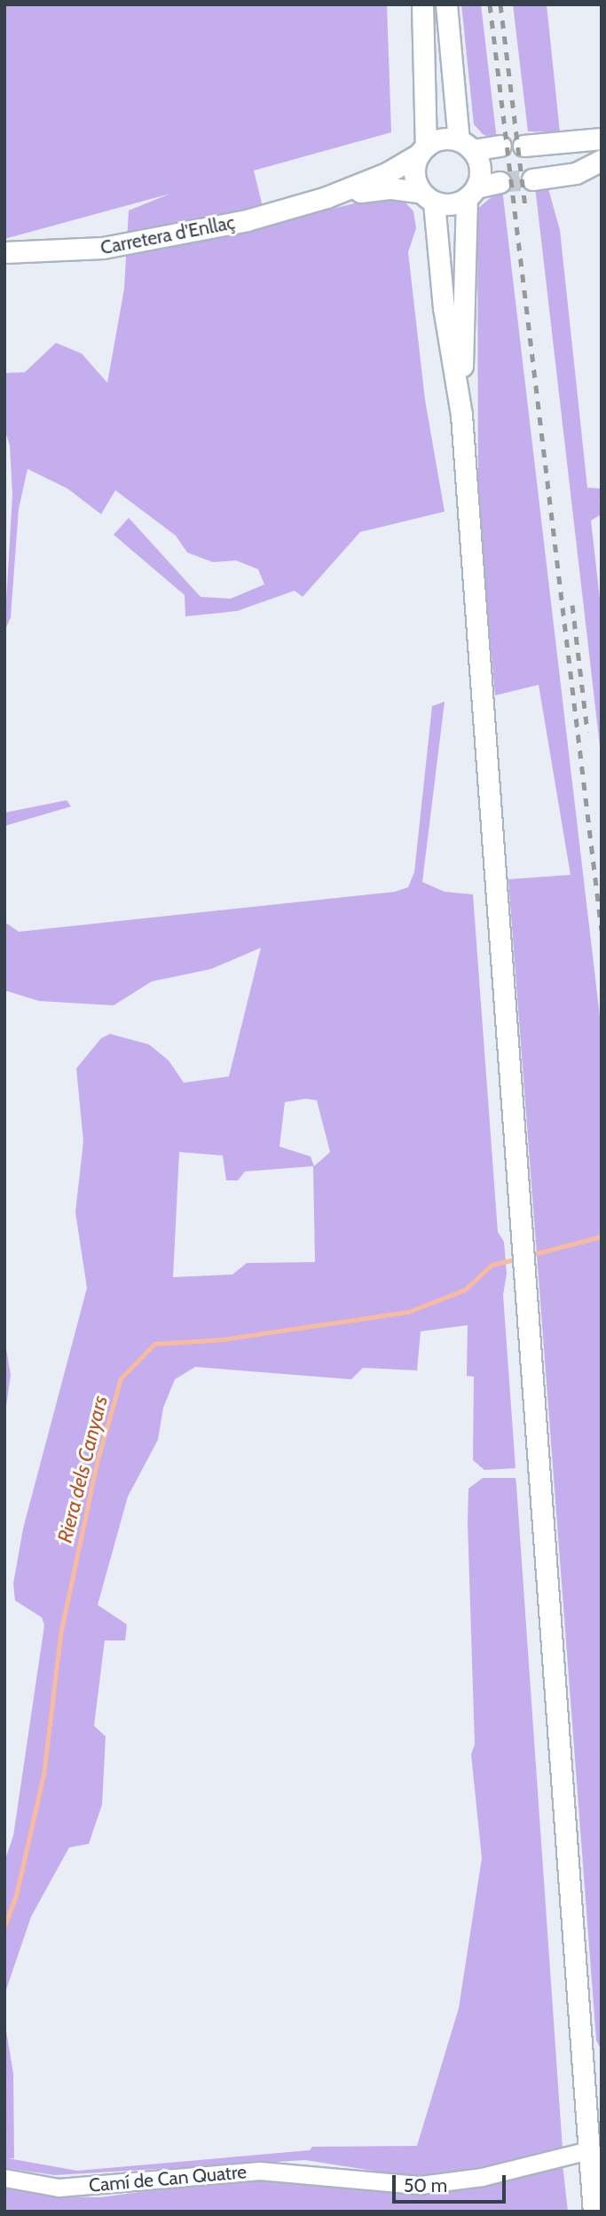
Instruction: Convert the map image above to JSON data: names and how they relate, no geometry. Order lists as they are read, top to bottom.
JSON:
{
  "streets": {
    "street": ["Carretera d'Enllaç", "Camí de Can Quatre"]
  },
  "water": ["Riera dels Canyars"],
  "scale_bar": "50 m"
}
